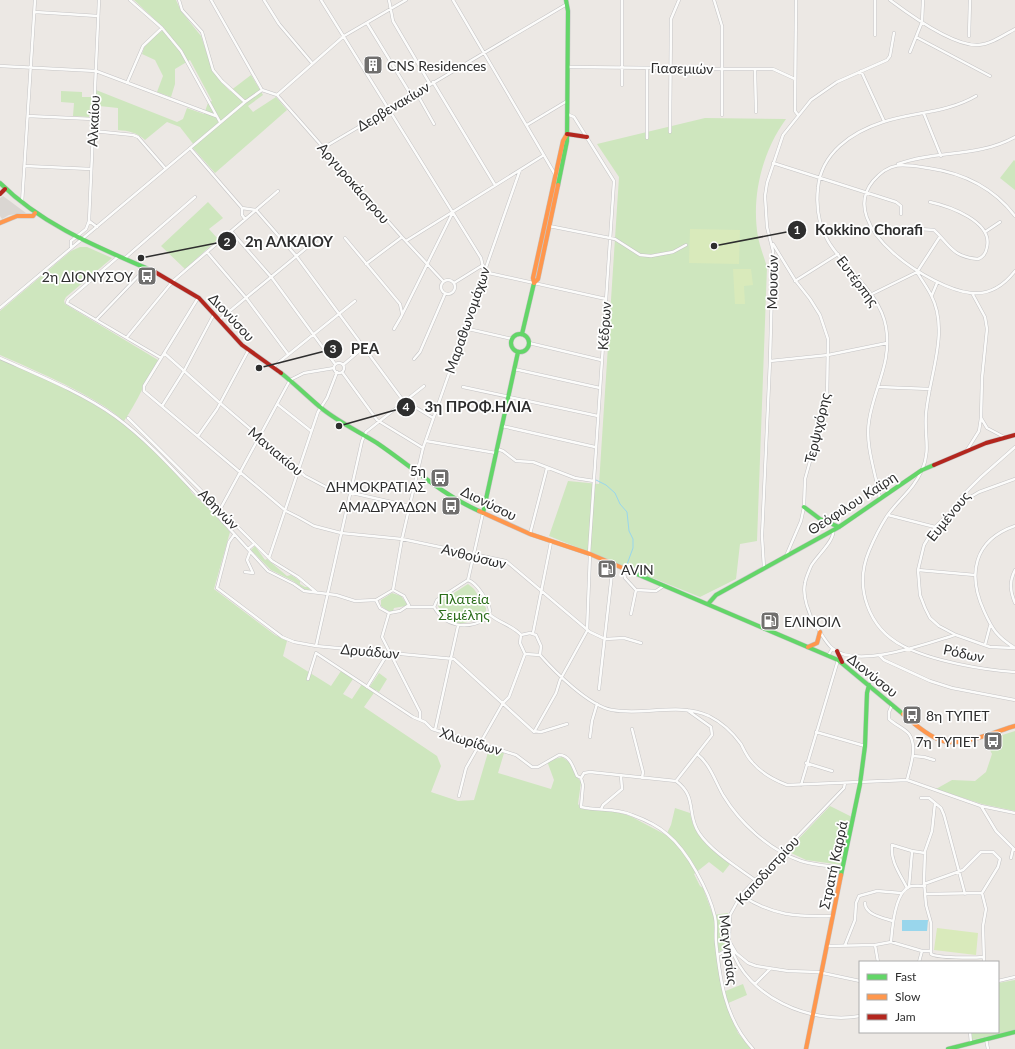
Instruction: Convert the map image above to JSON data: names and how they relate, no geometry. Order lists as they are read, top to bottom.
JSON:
{
  "streets": {
    "street": [
      "Γιασεμιών",
      "Δερβενακίων",
      "Αλκαίου",
      "Αργυροκάστρου",
      "Ευτέρπης",
      "Μουσών",
      "Διονύσου",
      "Μαραθωνομάχων",
      "Κέδρων",
      "Τερψιχόρης",
      "Μανιακίου",
      "Θεόφιλου Καϊρη",
      "Αθηνών",
      "Ευμένους",
      "Ανθούσων",
      "Δρυάδων",
      "Ρόδων",
      "Χλωρίδων",
      "Στρατή Καρρά",
      "Καποδιστρίου",
      "Μαγνησίας"
    ]
  },
  "crossings": [
    ["Δερβενακίων", "Αργυροκάστρου"],
    ["Ευτέρπης", "Θεόφιλου Καϊρη"],
    ["Μουσών", "Τερψιχόρης"],
    ["Μουσών", "Θεόφιλου Καϊρη"],
    ["Διονύσου", "Μαραθωνομάχων"],
    ["Διονύσου", "Κέδρων"],
    ["Διονύσου", "Θεόφιλου Καϊρη"],
    ["Διονύσου", "Στρατή Καρρά"],
    ["Μαραθωνομάχων", "Μανιακίου"],
    ["Μαραθωνομάχων", "Ανθούσων"],
    ["Κέδρων", "Ανθούσων"],
    ["Τερψιχόρης", "Θεόφιλου Καϊρη"],
    ["Θεόφιλου Καϊρη", "Ρόδων"],
    ["Αθηνών", "Δρυάδων"],
    ["Χλωρίδων", "Μαγνησίας"],
    ["Στρατή Καρρά", "Καποδιστρίου"]
  ],
  "parks": ["Πλατεία Σεμέλης"],
  "places": {
    "building": ["CNS Residences"],
    "other": [
      "Kokkino Chorafi",
      "2η ΑΛΚΑΙΟΥ",
      "ΡΕΑ",
      "3η ΠΡΟΦ.ΗΛΙΑ"
    ],
    "bus stop": [
      "2η ΔΙΟΝΥΣΟΥ",
      "5η ΔΗΜΟΚΡΑΤΙΑΣ",
      "ΑΜΑΔΡΥΑΔΩΝ",
      "8η ΤΥΠΕΤ",
      "7η ΤΥΠΕΤ"
    ],
    "fuel station": ["AVIN", "ΕΛΙΝΟΙΛ"]
  },
  "legend": ["Fast", "Slow", "Jam"]
}
